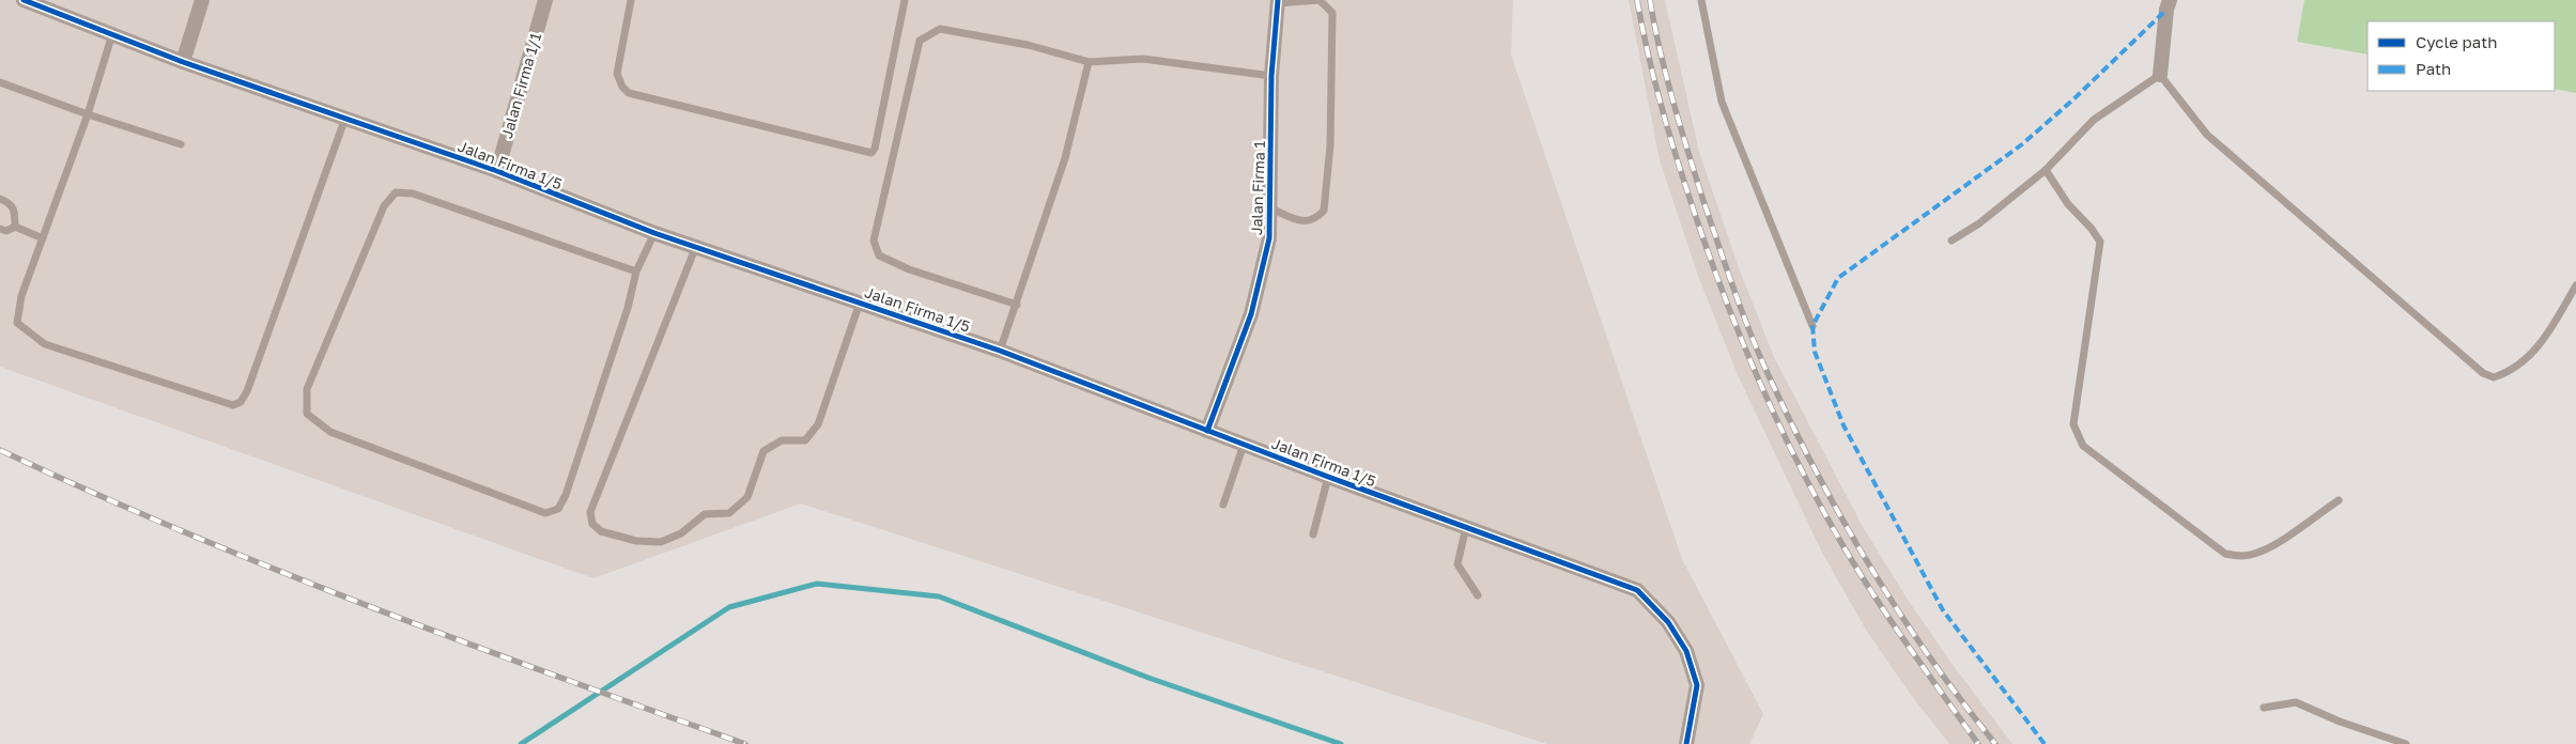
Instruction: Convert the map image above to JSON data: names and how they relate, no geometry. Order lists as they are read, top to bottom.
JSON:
{
  "streets": {
    "street": ["Jalan Firma 1/1", "Jalan Firma 1/5", "Jalan Firma 1"]
  },
  "crossings": [
    ["Jalan Firma 1/1", "Jalan Firma 1/5"],
    ["Jalan Firma 1/5", "Jalan Firma 1"]
  ],
  "legend": ["Cycle path", "Path"]
}
